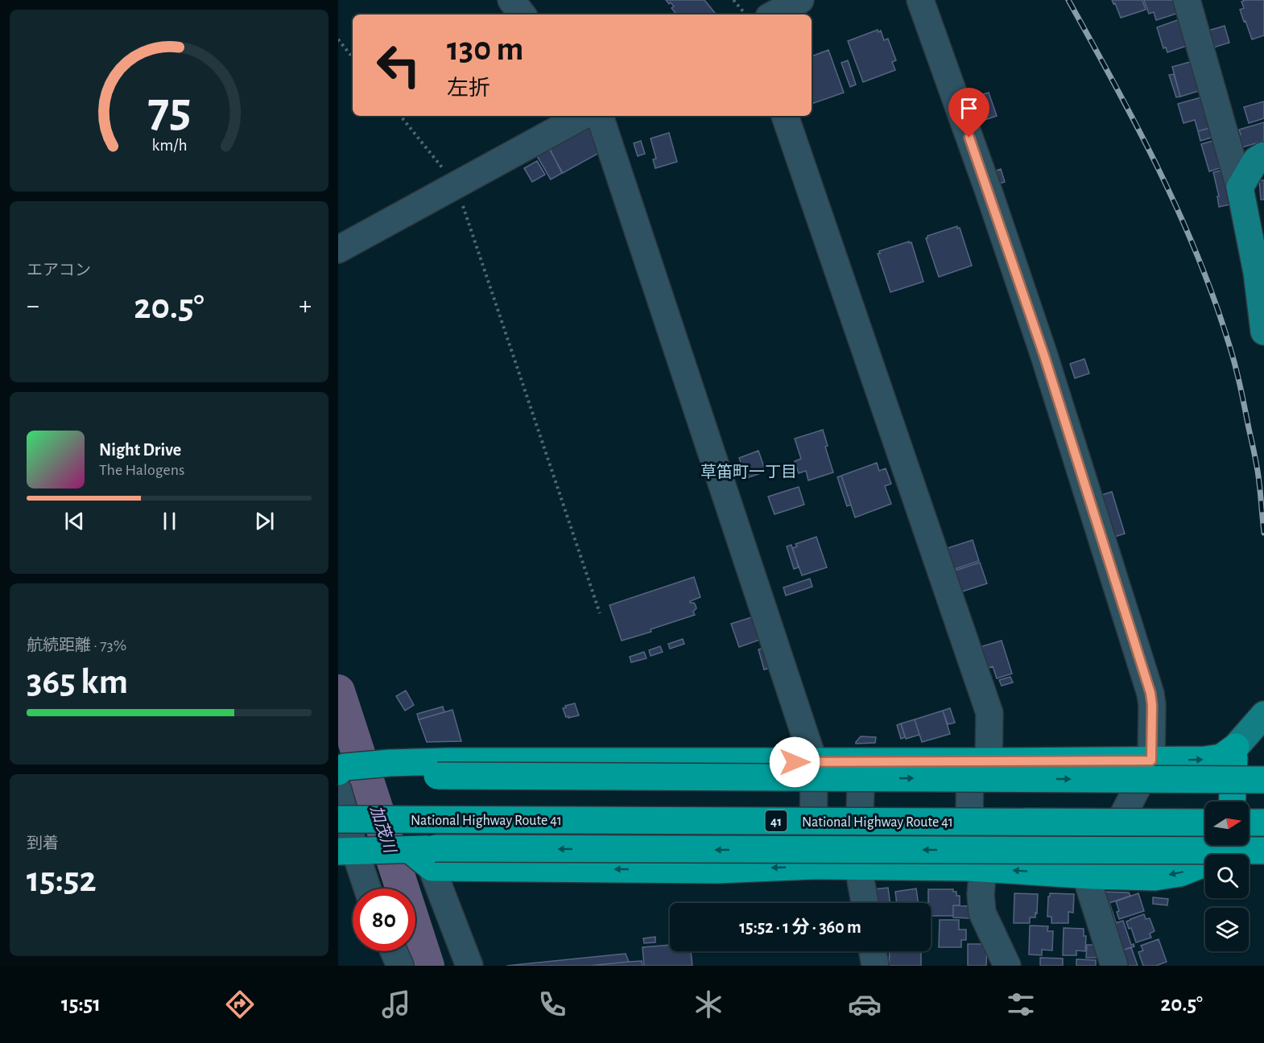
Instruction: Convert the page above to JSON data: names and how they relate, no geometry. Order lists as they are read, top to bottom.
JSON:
{
  "streets": {
    "highway": ["National Highway Route 41", "41"]
  },
  "districts": ["草笛町一丁目"],
  "water": ["加茂川"],
  "north": "right",
  "page": {
    "turn": ["130 m", "左折"],
    "tile": [
      "エアコン",
      ["航続距離 · 73%", "365 km"],
      ["到着", "15:52"]
    ],
    "heat": ["−", "20.5°", "+"],
    "song": ["Night Drive", "The Halogens"],
    "limit": "80",
    "trip": "15:52 · 1 分 · 360 m",
    "tabs": ["15:51", "20.5°"],
    "gauge": ["75", "km/h"]
  }
}
